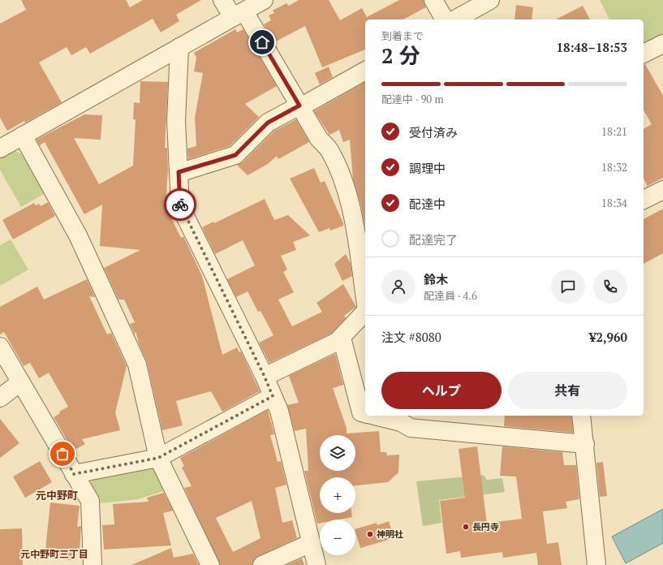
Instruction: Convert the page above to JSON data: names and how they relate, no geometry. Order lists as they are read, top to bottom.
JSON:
{
  "districts": ["元中野町", "元中野町三丁目"],
  "places": ["長円寺", "神明社"],
  "page": {
    "heading": ["2 分", "到着まで", "18:48–18:53"],
    "panel": [
      "鈴木",
      "配達員 · 4.6",
      "注文 #8080",
      "¥2,960"
    ],
    "bar": "配達中 · 90 m",
    "list": [
      ["受付済み", "18:21"],
      ["調理中", "18:32"],
      ["配達中", "18:34"],
      "配達完了"
    ],
    "buttons": ["ヘルプ", "共有"],
    "map_buttons": ["+", "−"]
  }
}
